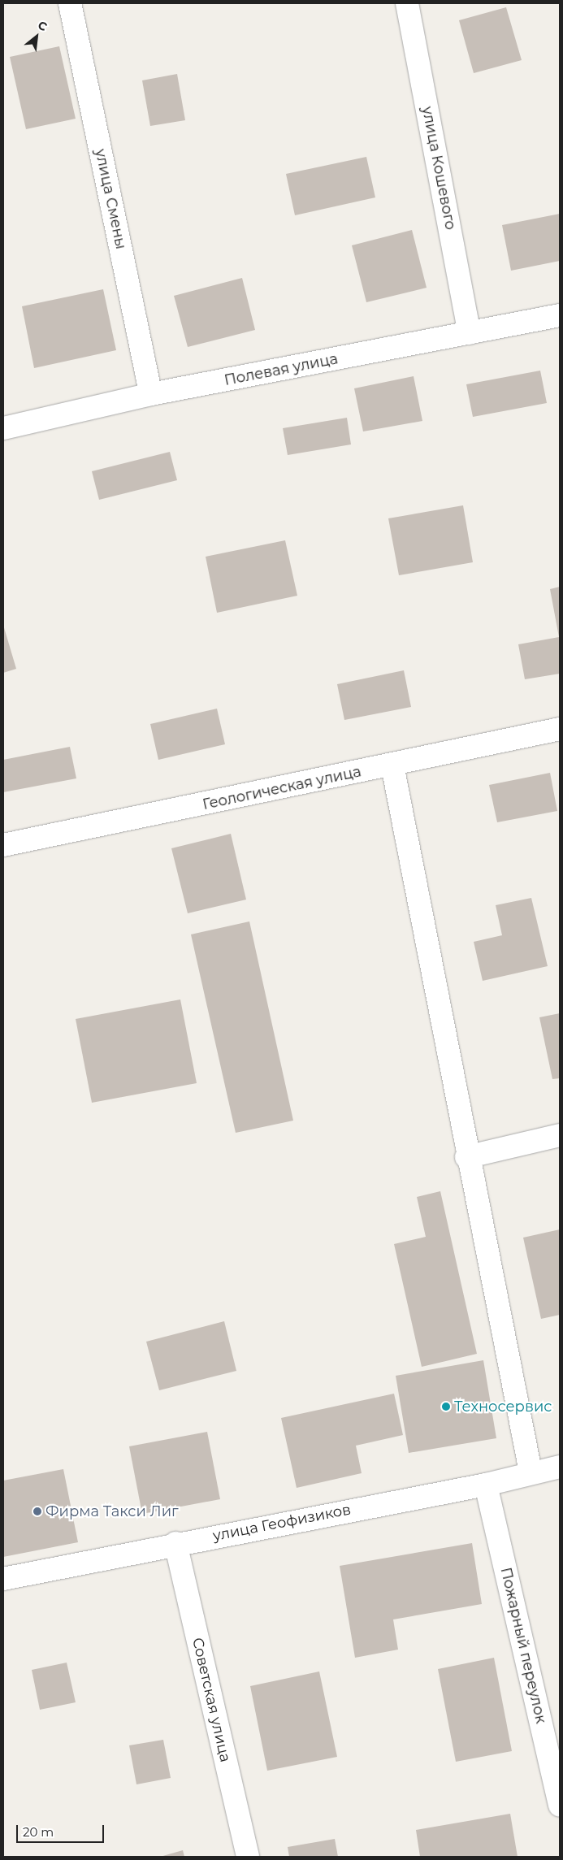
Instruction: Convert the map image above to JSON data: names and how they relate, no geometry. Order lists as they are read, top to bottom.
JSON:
{
  "streets": {
    "street": [
      "улица Кошевого",
      "улица Смены",
      "Полевая улица",
      "Геологическая улица",
      "улица Геофизиков",
      "Пожарный переулок",
      "Советская улица"
    ]
  },
  "crossings": [
    ["улица Кошевого", "Полевая улица"],
    ["улица Смены", "Полевая улица"],
    ["улица Геофизиков", "Пожарный переулок"],
    ["улица Геофизиков", "Советская улица"]
  ],
  "places": ["Техносервис", "Фирма Такси Лиг"],
  "scale_bar": "20 m",
  "north": "top right"
}
